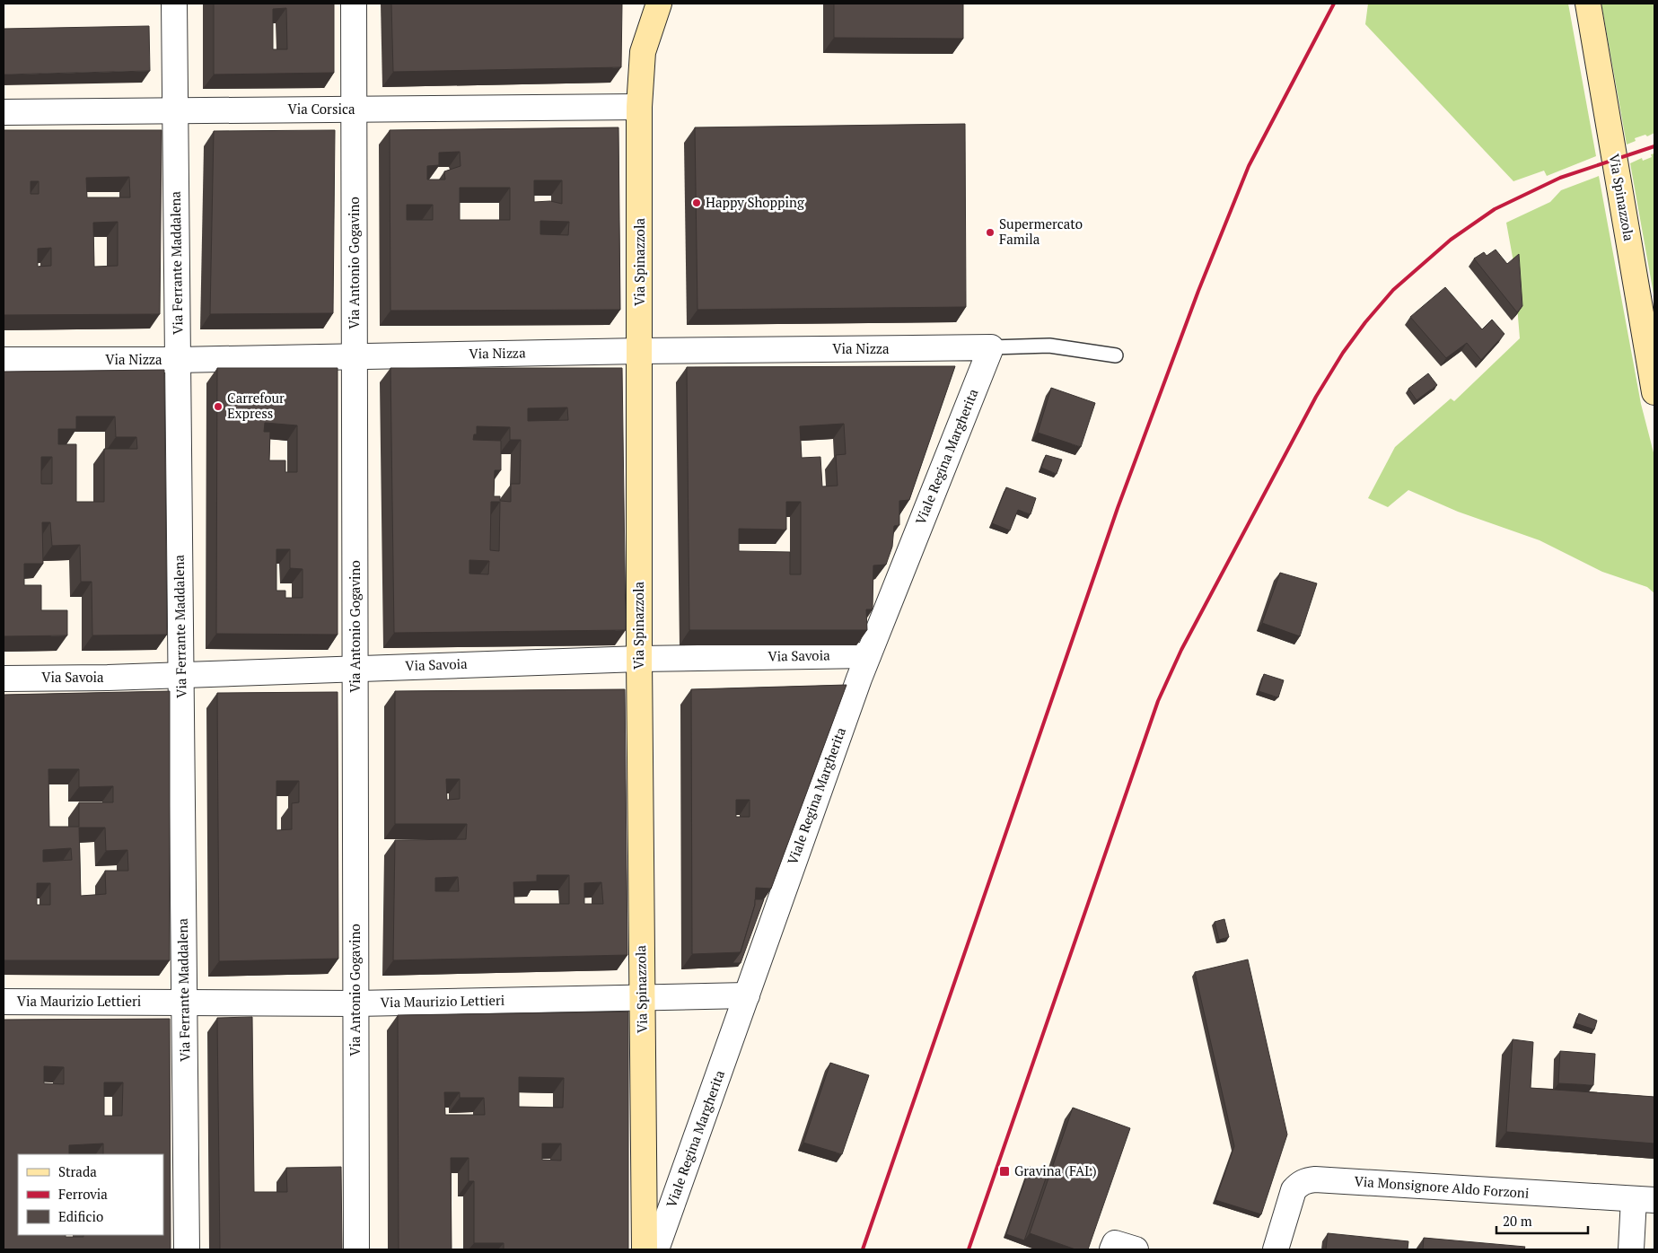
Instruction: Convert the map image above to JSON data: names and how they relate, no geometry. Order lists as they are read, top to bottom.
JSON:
{
  "streets": {
    "street": [
      "Via Corsica",
      "Via Spinazzola",
      "Via Ferrante Maddalena",
      "Via Antonio Gogavino",
      "Via Nizza",
      "Viale Regina Margherita",
      "Via Savoia",
      "Via Maurizio Lettieri",
      "Via Monsignore Aldo Forzoni"
    ]
  },
  "crossings": [
    ["Via Corsica", "Via Spinazzola"],
    ["Via Corsica", "Via Ferrante Maddalena"],
    ["Via Corsica", "Via Antonio Gogavino"],
    ["Via Spinazzola", "Via Nizza"],
    ["Via Spinazzola", "Via Savoia"],
    ["Via Spinazzola", "Via Maurizio Lettieri"],
    ["Via Ferrante Maddalena", "Via Nizza"],
    ["Via Ferrante Maddalena", "Via Savoia"],
    ["Via Ferrante Maddalena", "Via Maurizio Lettieri"],
    ["Via Antonio Gogavino", "Via Nizza"],
    ["Via Antonio Gogavino", "Via Savoia"],
    ["Via Antonio Gogavino", "Via Maurizio Lettieri"],
    ["Via Nizza", "Viale Regina Margherita"],
    ["Viale Regina Margherita", "Via Savoia"],
    ["Viale Regina Margherita", "Via Maurizio Lettieri"]
  ],
  "places": {
    "other": ["Happy Shopping", "Supermercato Famila", "Carrefour Express"],
    "transit": ["Gravina (FAL)"]
  },
  "legend": ["Strada", "Ferrovia", "Edificio"],
  "scale_bar": "20 m"
}
